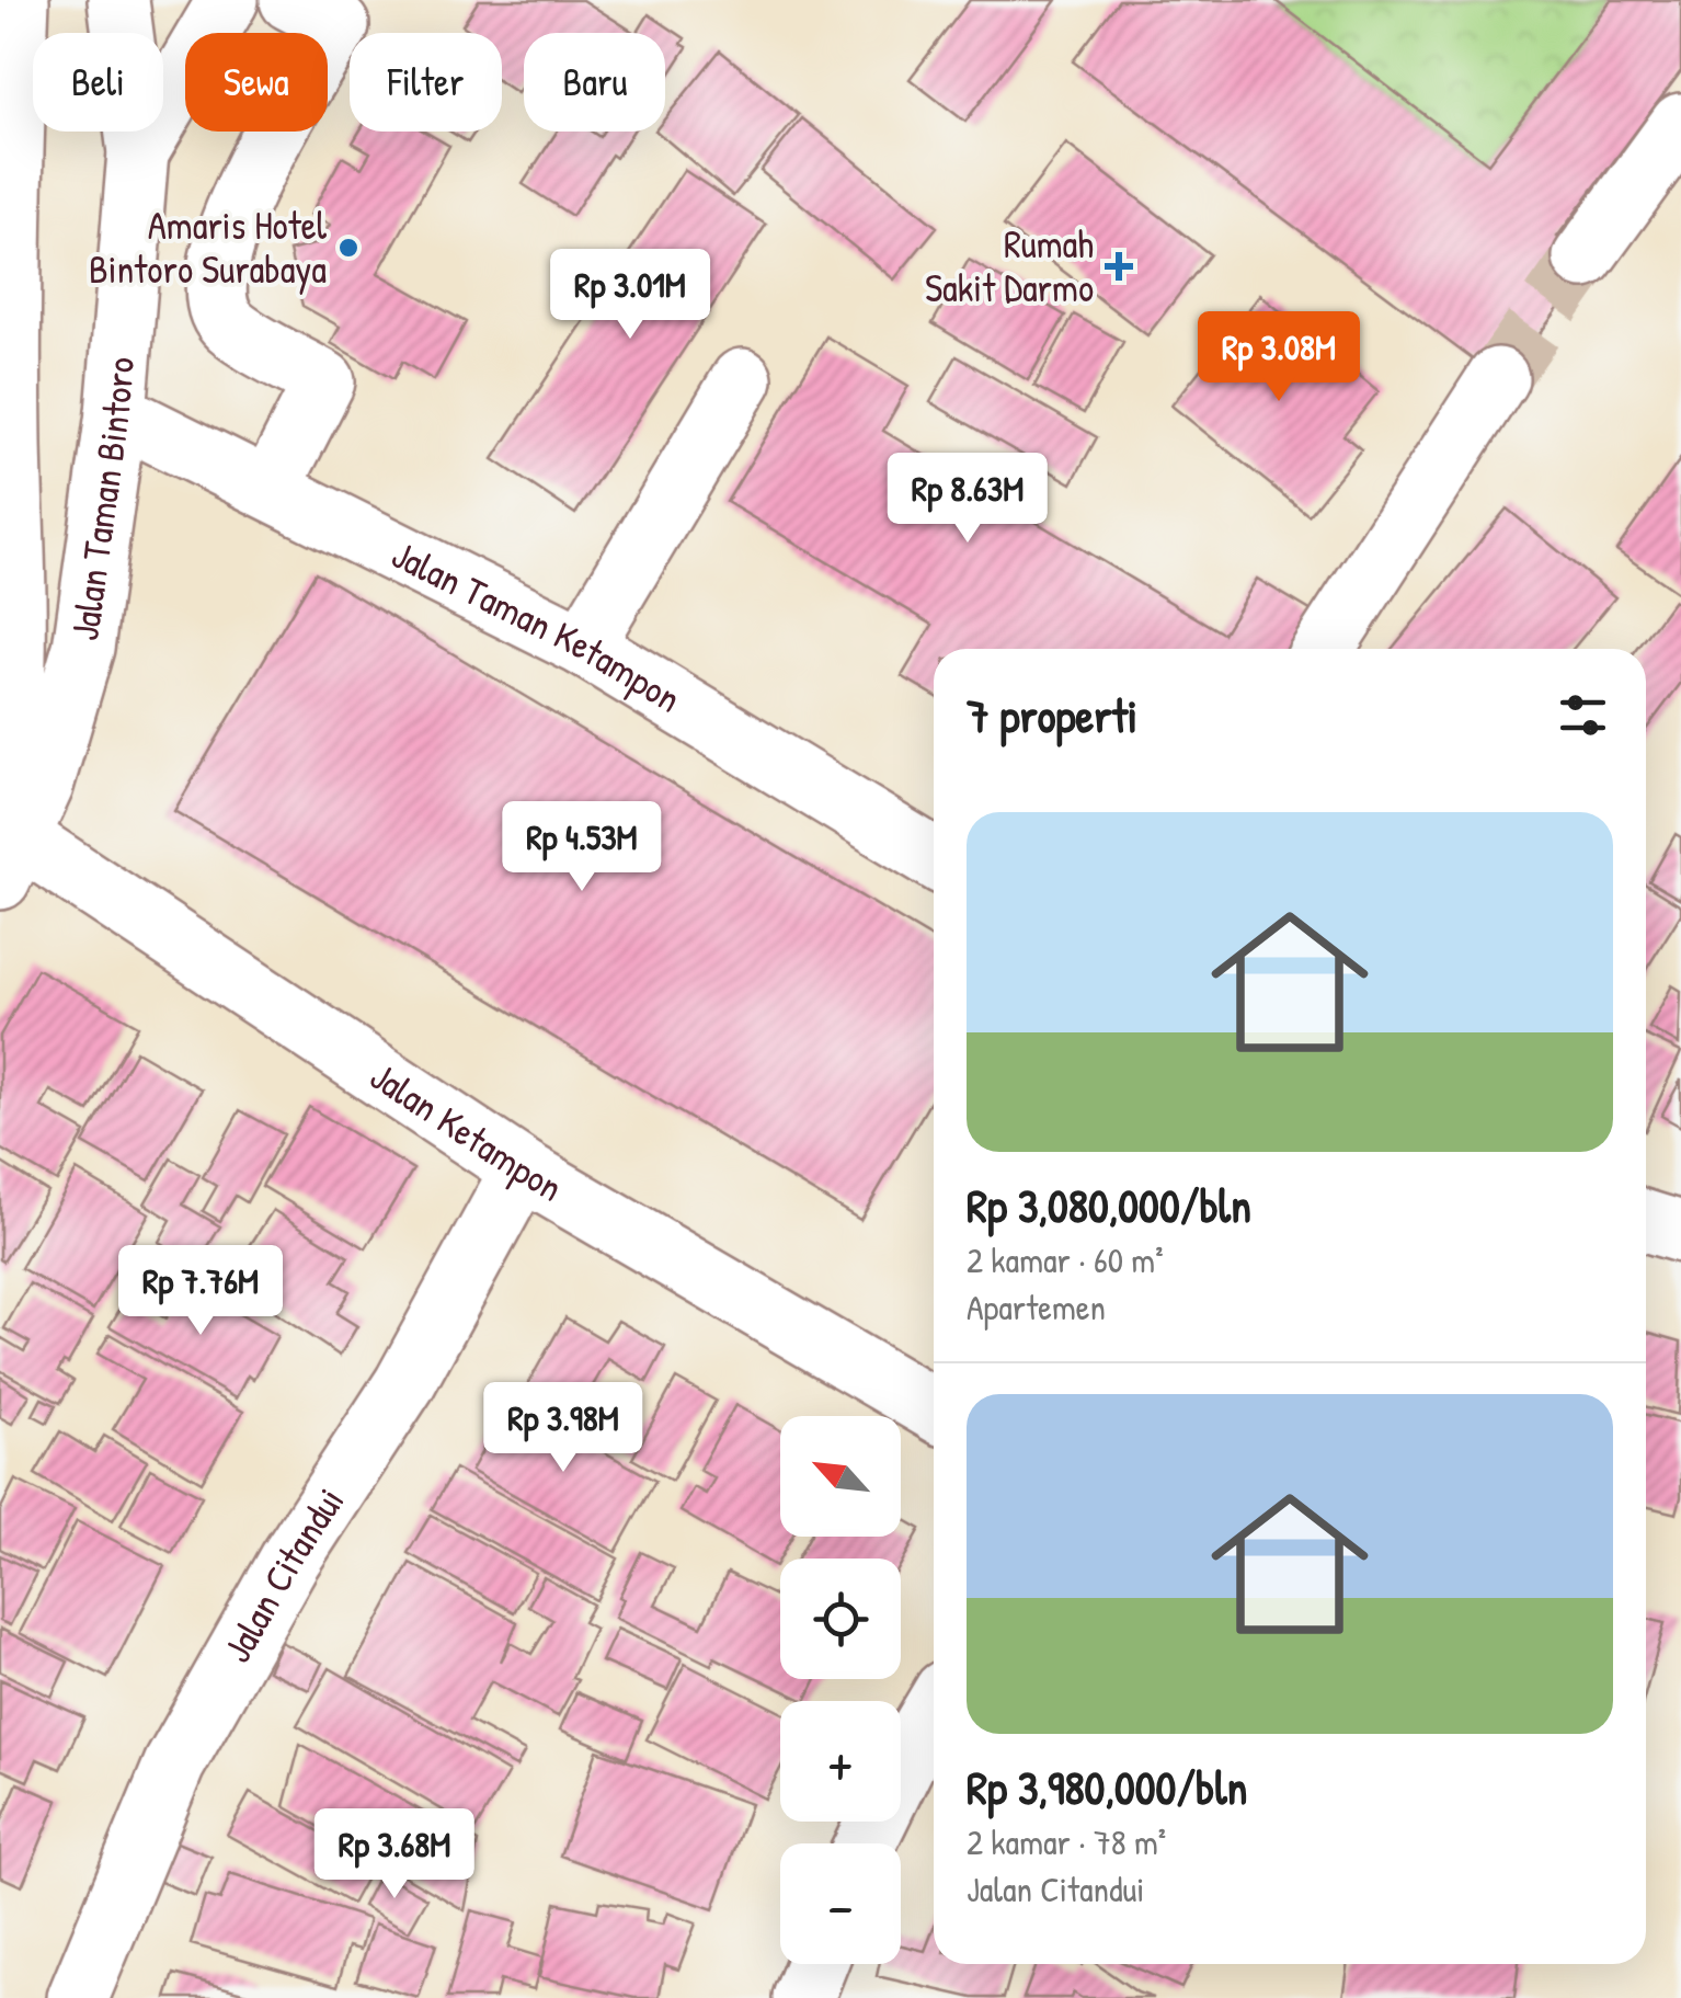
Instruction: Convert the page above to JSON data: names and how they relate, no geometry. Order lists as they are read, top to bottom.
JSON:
{
  "streets": {
    "street": [
      "Jalan Taman Bintoro",
      "Jalan Taman Ketampon",
      "Jalan Ketampon",
      "Jalan Citandui"
    ]
  },
  "crossings": [
    ["Jalan Taman Bintoro", "Jalan Taman Ketampon"],
    ["Jalan Taman Bintoro", "Jalan Ketampon"],
    ["Jalan Ketampon", "Jalan Citandui"]
  ],
  "places": {
    "other": ["Amaris Hotel Bintoro Surabaya"],
    "health": ["Rumah Sakit Darmo"]
  },
  "north": "top left",
  "page": {
    "chip": [
      "Beli",
      "Sewa",
      "Filter",
      "Baru"
    ],
    "price": [
      "Rp 3.01M",
      "Rp 3.08M",
      "Rp 8.63M",
      "Rp 4.53M",
      "Rp 7.76M",
      "Rp 3.98M",
      "Rp 3.68M"
    ],
    "heading": "7 properti",
    "list": [
      {
        "name": "Rp 3,080,000/bln",
        "note": "2 kamar · 60 m² · Apartemen"
      },
      {
        "name": "Rp 3,980,000/bln",
        "note": "2 kamar · 78 m² · Jalan Citandui"
      }
    ],
    "map_buttons": ["+", "−"]
  }
}
